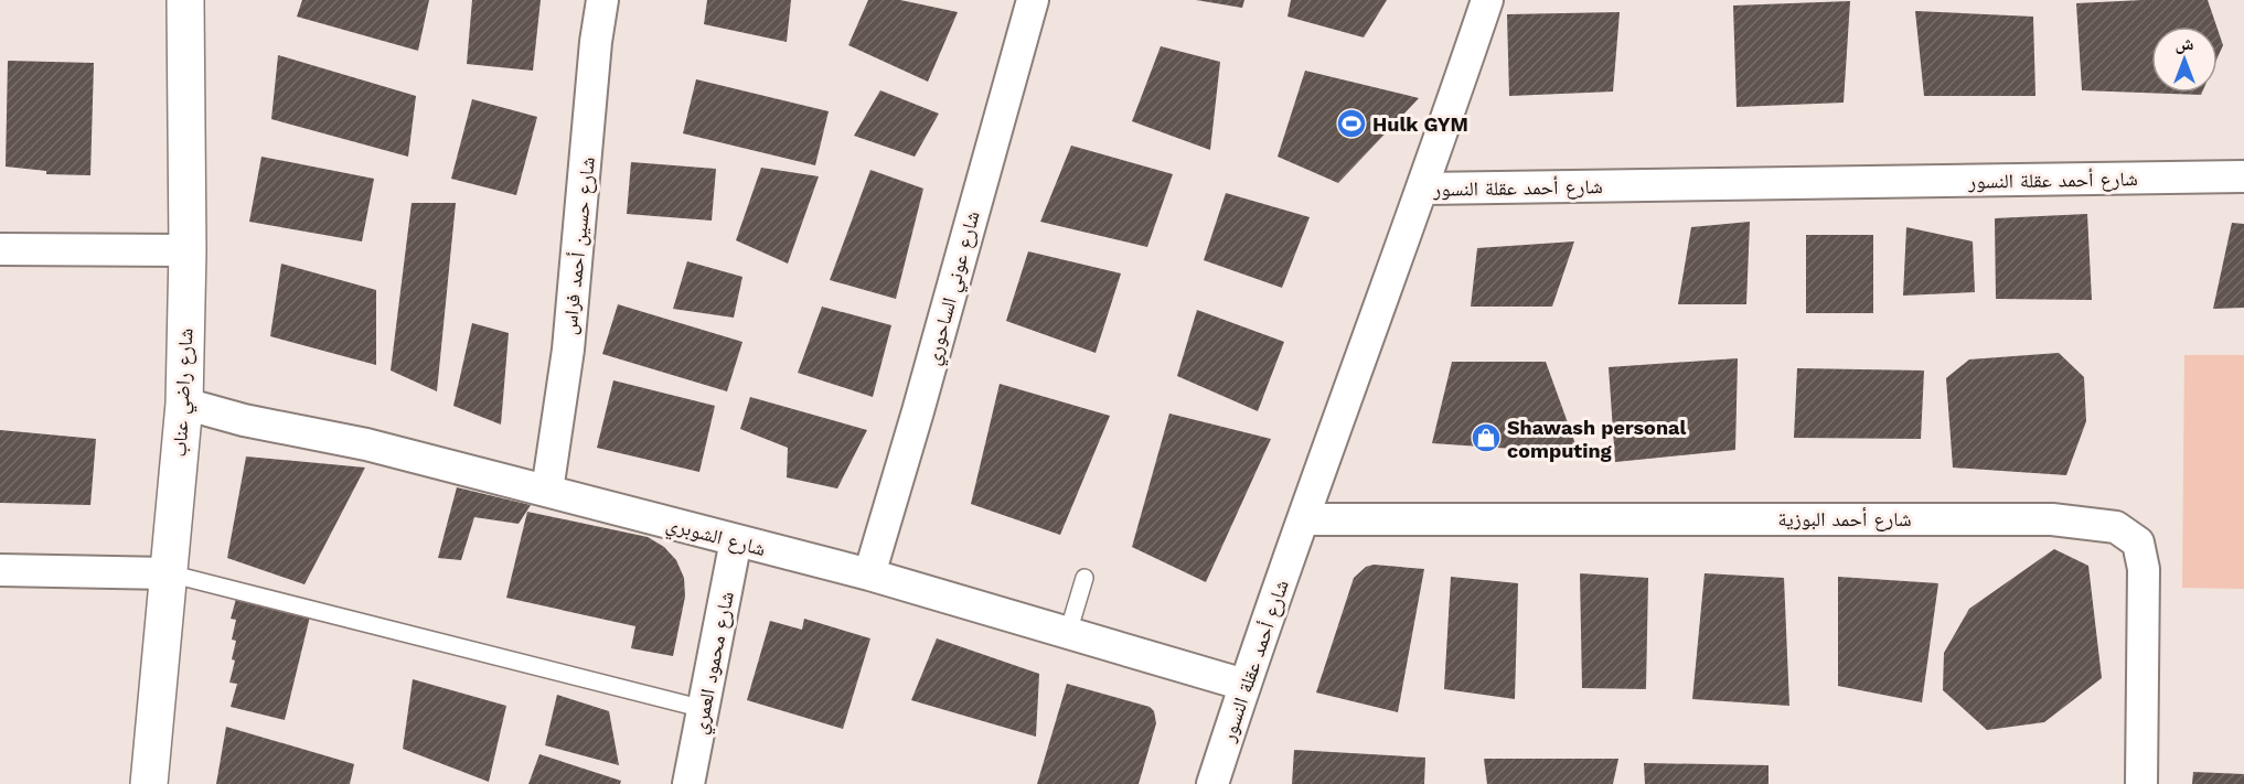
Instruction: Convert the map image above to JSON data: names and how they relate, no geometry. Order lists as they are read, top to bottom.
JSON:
{
  "streets": {
    "street": [
      "شارع أحمد عقلة النسور",
      "شارع حسين أحمد فراس",
      "شارع عوني الساحوري",
      "شارع راضي عناب",
      "شارع أحمد البوزية",
      "شارع الشوبري",
      "شارع محمود العمري"
    ]
  },
  "crossings": [
    ["شارع أحمد عقلة النسور", "شارع أحمد البوزية"],
    ["شارع أحمد عقلة النسور", "شارع الشوبري"],
    ["شارع حسين أحمد فراس", "شارع الشوبري"],
    ["شارع عوني الساحوري", "شارع الشوبري"],
    ["شارع راضي عناب", "شارع الشوبري"],
    ["شارع الشوبري", "شارع محمود العمري"]
  ],
  "places": {
    "sports": ["Hulk GYM"],
    "shop": ["Shawash personal computing"]
  },
  "north": "top"
}
